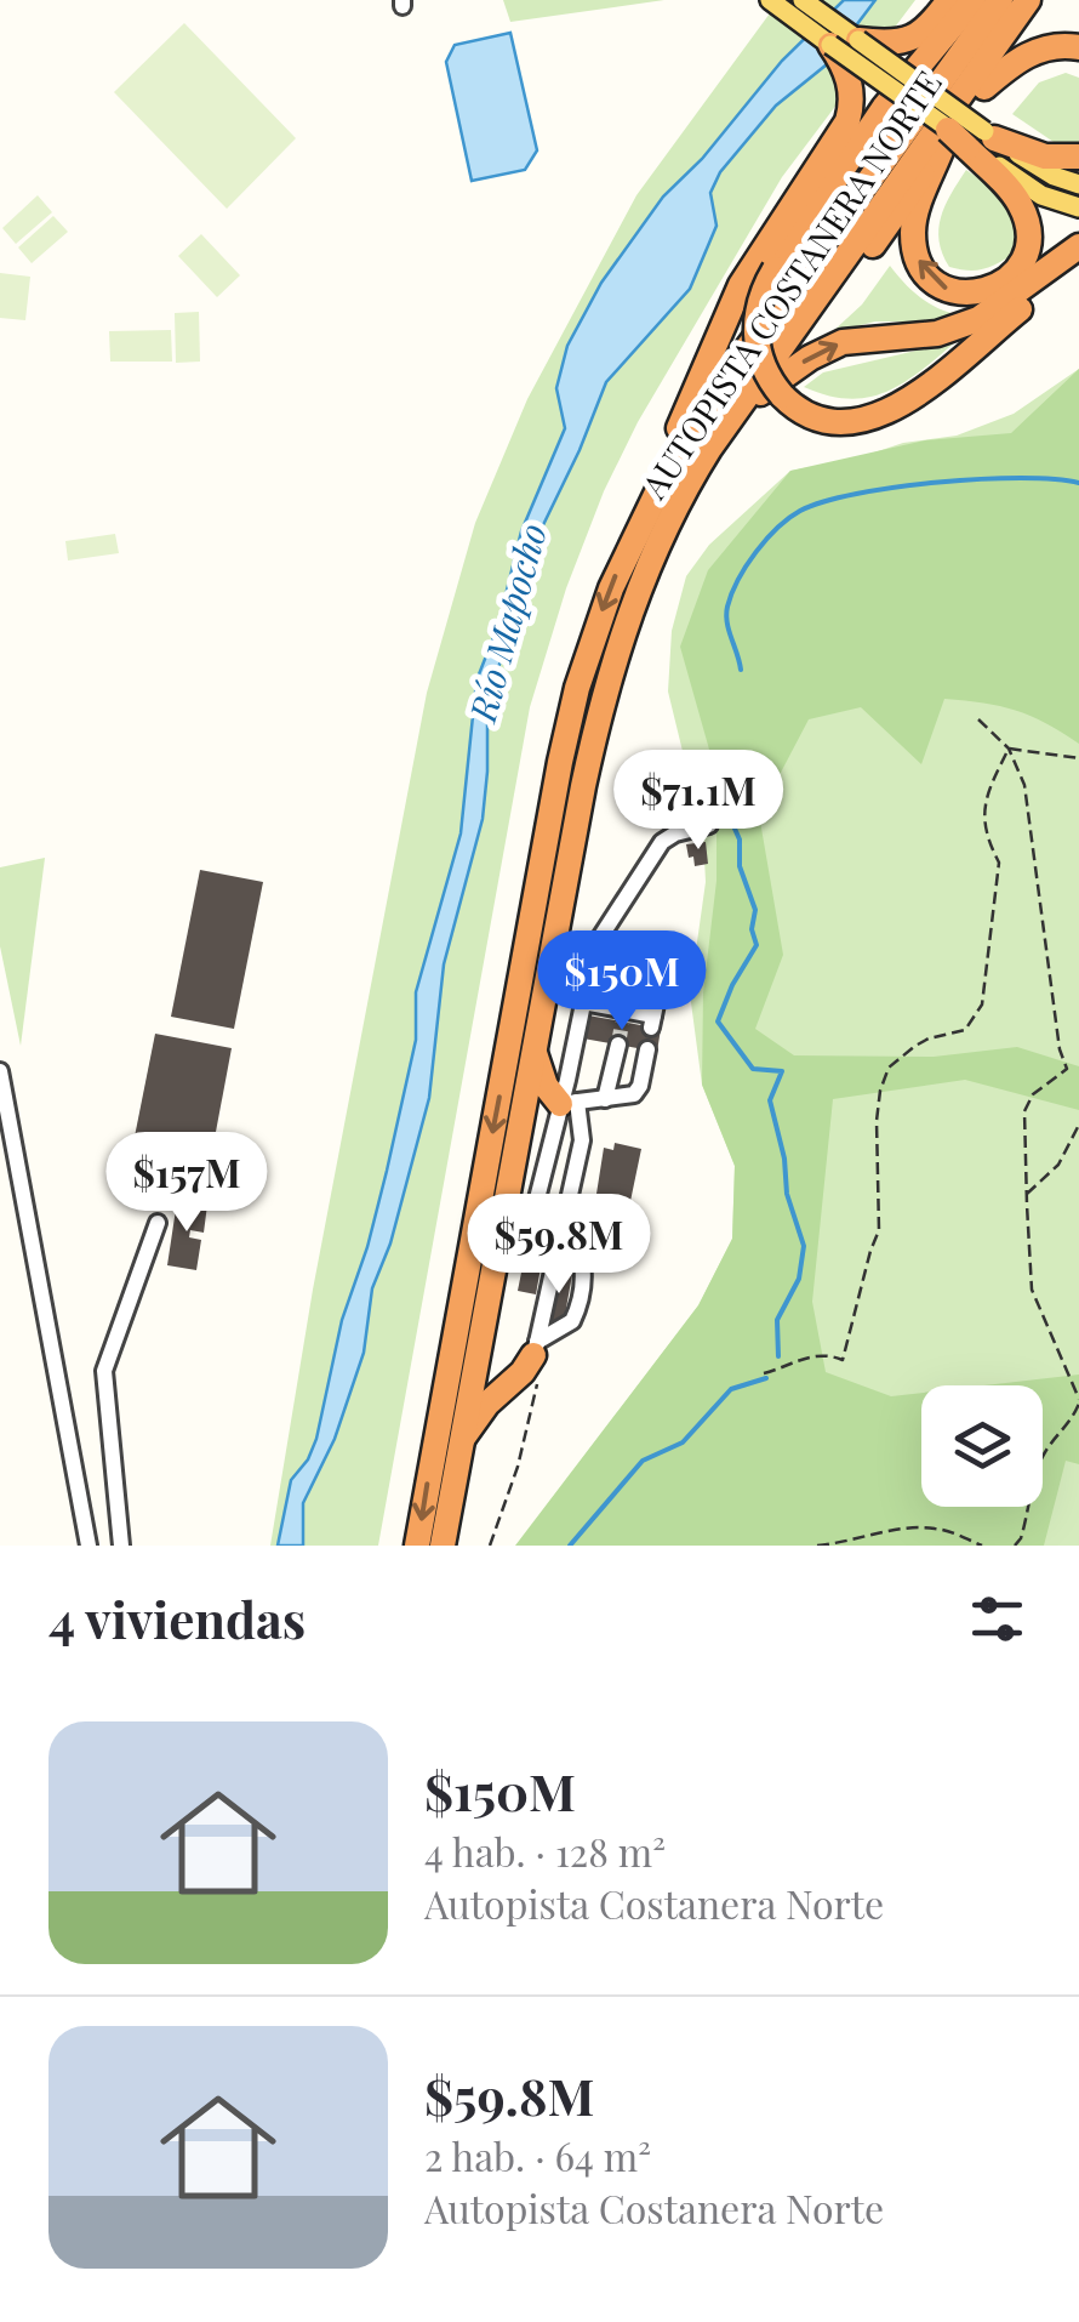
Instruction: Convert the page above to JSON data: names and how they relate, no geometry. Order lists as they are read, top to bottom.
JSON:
{
  "streets": {
    "highway": ["AUTOPISTA COSTANERA NORTE"]
  },
  "water": ["Río Mapocho"],
  "page": {
    "price": [
      "$71.1M",
      "$150M",
      "$157M",
      "$59.8M"
    ],
    "heading": "4 viviendas",
    "list": [
      {
        "name": "$150M",
        "note": "4 hab. · 128 m² · Autopista Costanera Norte"
      },
      {
        "name": "$59.8M",
        "note": "2 hab. · 64 m² · Autopista Costanera Norte"
      }
    ]
  }
}
